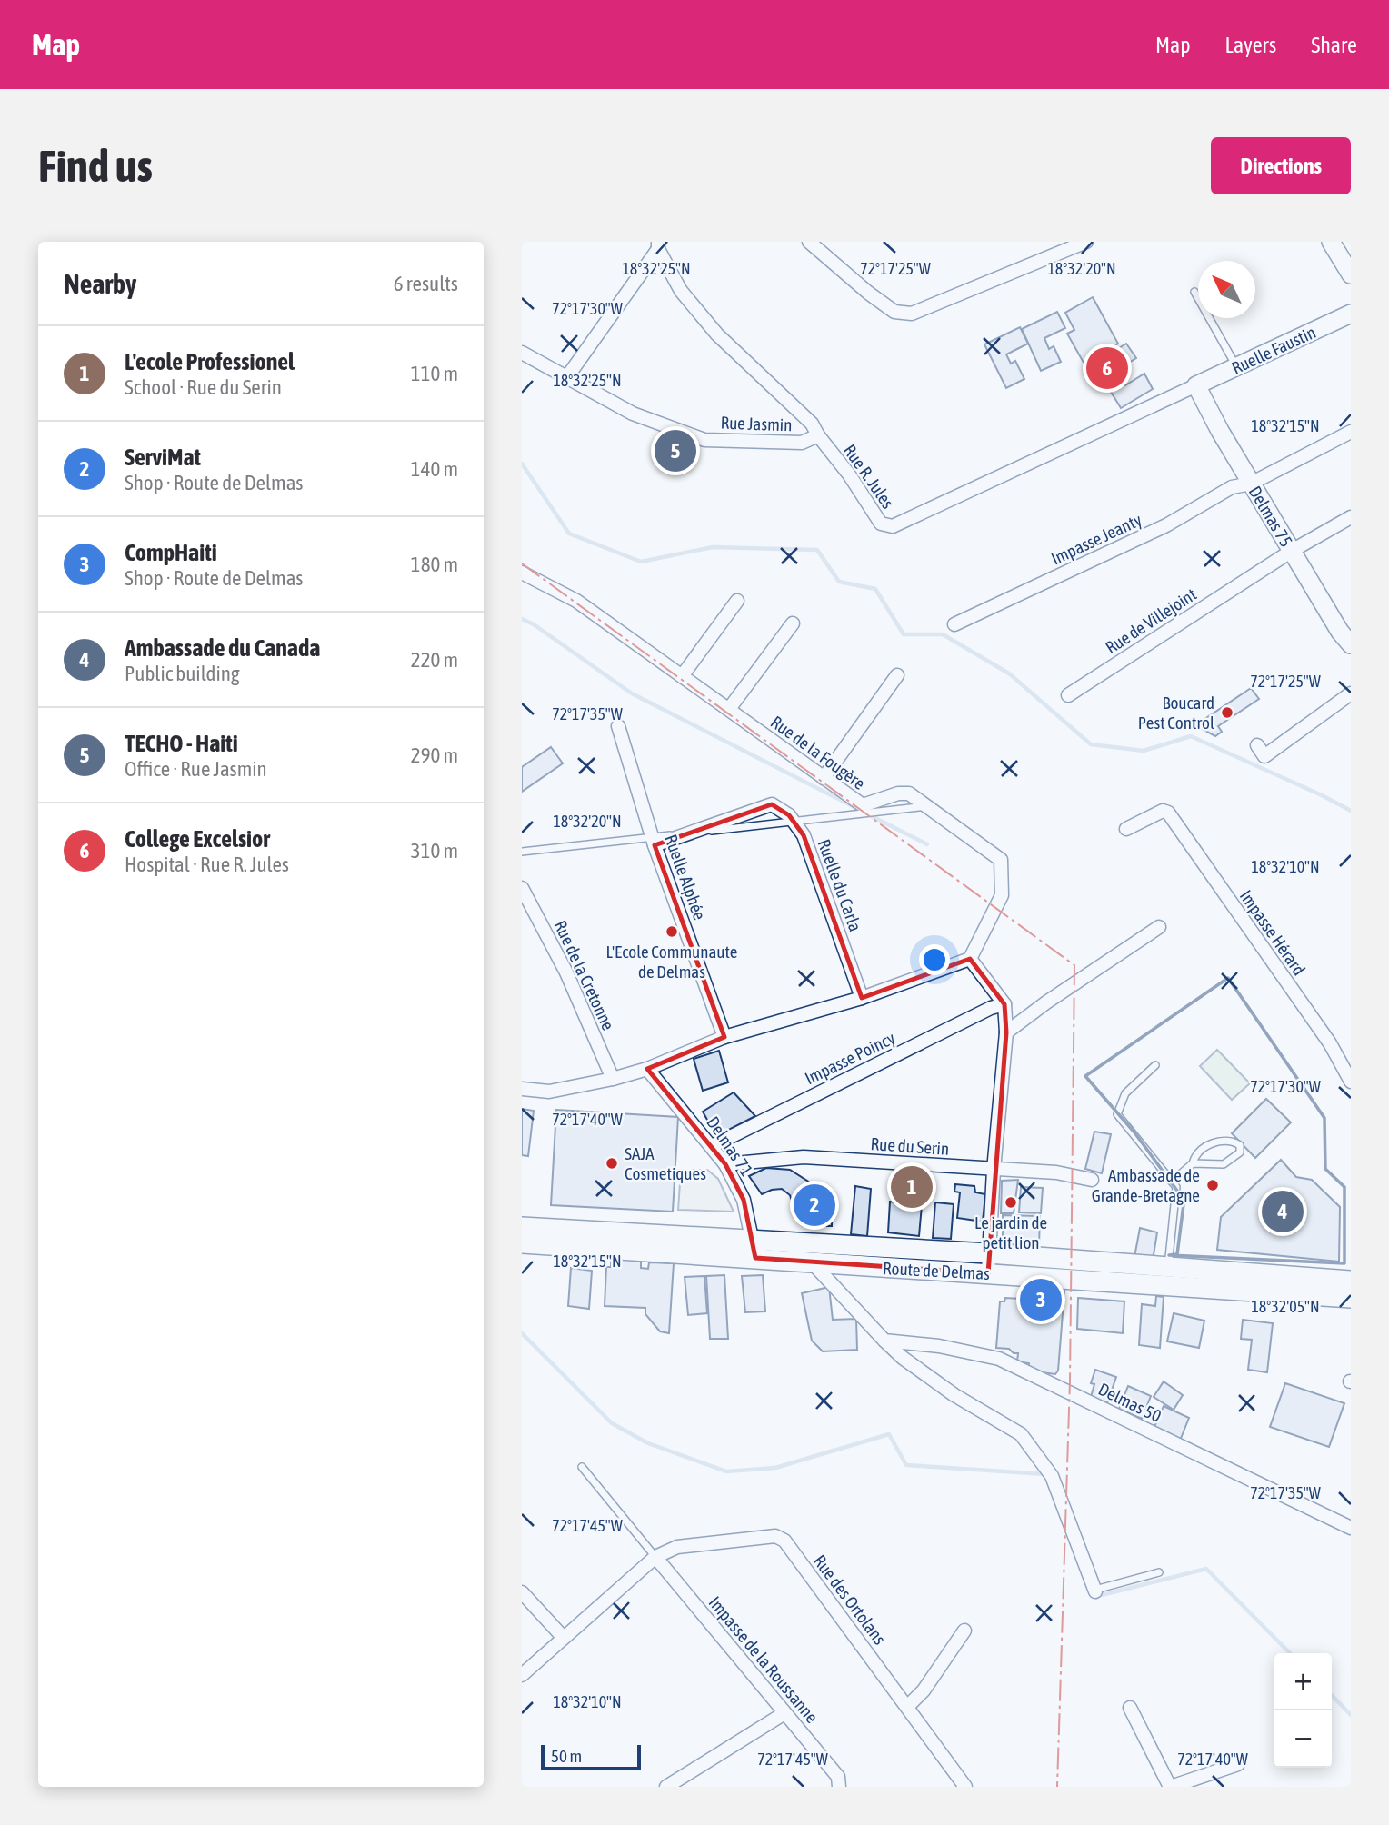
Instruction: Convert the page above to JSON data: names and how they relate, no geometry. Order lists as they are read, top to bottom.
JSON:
{
  "streets": {
    "main road": ["Route de Delmas"],
    "street": [
      "Ruelle Faustin",
      "Rue Jasmin",
      "Rue R. Jules",
      "Delmas 75",
      "Impasse Jeanty",
      "Rue de Villejoint",
      "Rue de la Fougère",
      "Ruelle Alphée",
      "Ruelle du Carla",
      "Impasse Hérard",
      "Rue de la Cretonne",
      "Impasse Poincy",
      "Delmas 71",
      "Rue du Serin",
      "Delmas 50",
      "Rue des Ortolans",
      "Impasse de la Roussanne"
    ]
  },
  "crossings": [
    ["Ruelle Faustin", "Rue R. Jules"],
    ["Ruelle Faustin", "Delmas 75"],
    ["Rue Jasmin", "Rue R. Jules"],
    ["Rue R. Jules", "Delmas 75"],
    ["Delmas 75", "Impasse Jeanty"],
    ["Delmas 75", "Rue de Villejoint"],
    ["Ruelle Alphée", "Ruelle du Carla"],
    ["Impasse Poincy", "Delmas 71"],
    ["Delmas 71", "Rue du Serin"],
    ["Delmas 71", "Route de Delmas"],
    ["Rue des Ortolans", "Impasse de la Roussanne"]
  ],
  "places": [
    "Boucard Pest Control",
    "L'Ecole Communaute de Delmas",
    "SAJA Cosmetiques",
    "Ambassade de Grande-Bretagne",
    "Le jardin de petit lion"
  ],
  "scale_bar": "50 m",
  "north": "top left",
  "page": {
    "header": "Map",
    "nav": ["Map", "Layers", "Share"],
    "buttons": "Directions",
    "title": "Find us",
    "heading": ["Nearby", "6 results"],
    "list": [
      {
        "mark": "1",
        "name": "L'ecole Professionel",
        "note": "School · Rue du Serin",
        "value": "110 m"
      },
      {
        "mark": "2",
        "name": "ServiMat",
        "note": "Shop · Route de Delmas",
        "value": "140 m"
      },
      {
        "mark": "3",
        "name": "CompHaiti",
        "note": "Shop · Route de Delmas",
        "value": "180 m"
      },
      {
        "mark": "4",
        "name": "Ambassade du Canada",
        "note": "Public building",
        "value": "220 m"
      },
      {
        "mark": "5",
        "name": "TECHO - Haiti",
        "note": "Office · Rue Jasmin",
        "value": "290 m"
      },
      {
        "mark": "6",
        "name": "College Excelsior",
        "note": "Hospital · Rue R. Jules",
        "value": "310 m"
      }
    ],
    "pins": [
      "6",
      "5",
      "1",
      "2",
      "4",
      "3"
    ],
    "map_buttons": ["+", "−"],
    "scale": "50 m"
  },
  "coordinates": [
    "72°17'25\"W",
    "18°32'25\"N",
    "18°32'20\"N",
    "72°17'30\"W",
    "18°32'15\"N",
    "72°17'35\"W",
    "18°32'10\"N",
    "72°17'40\"W",
    "18°32'05\"N",
    "72°17'45\"W"
  ]
}
